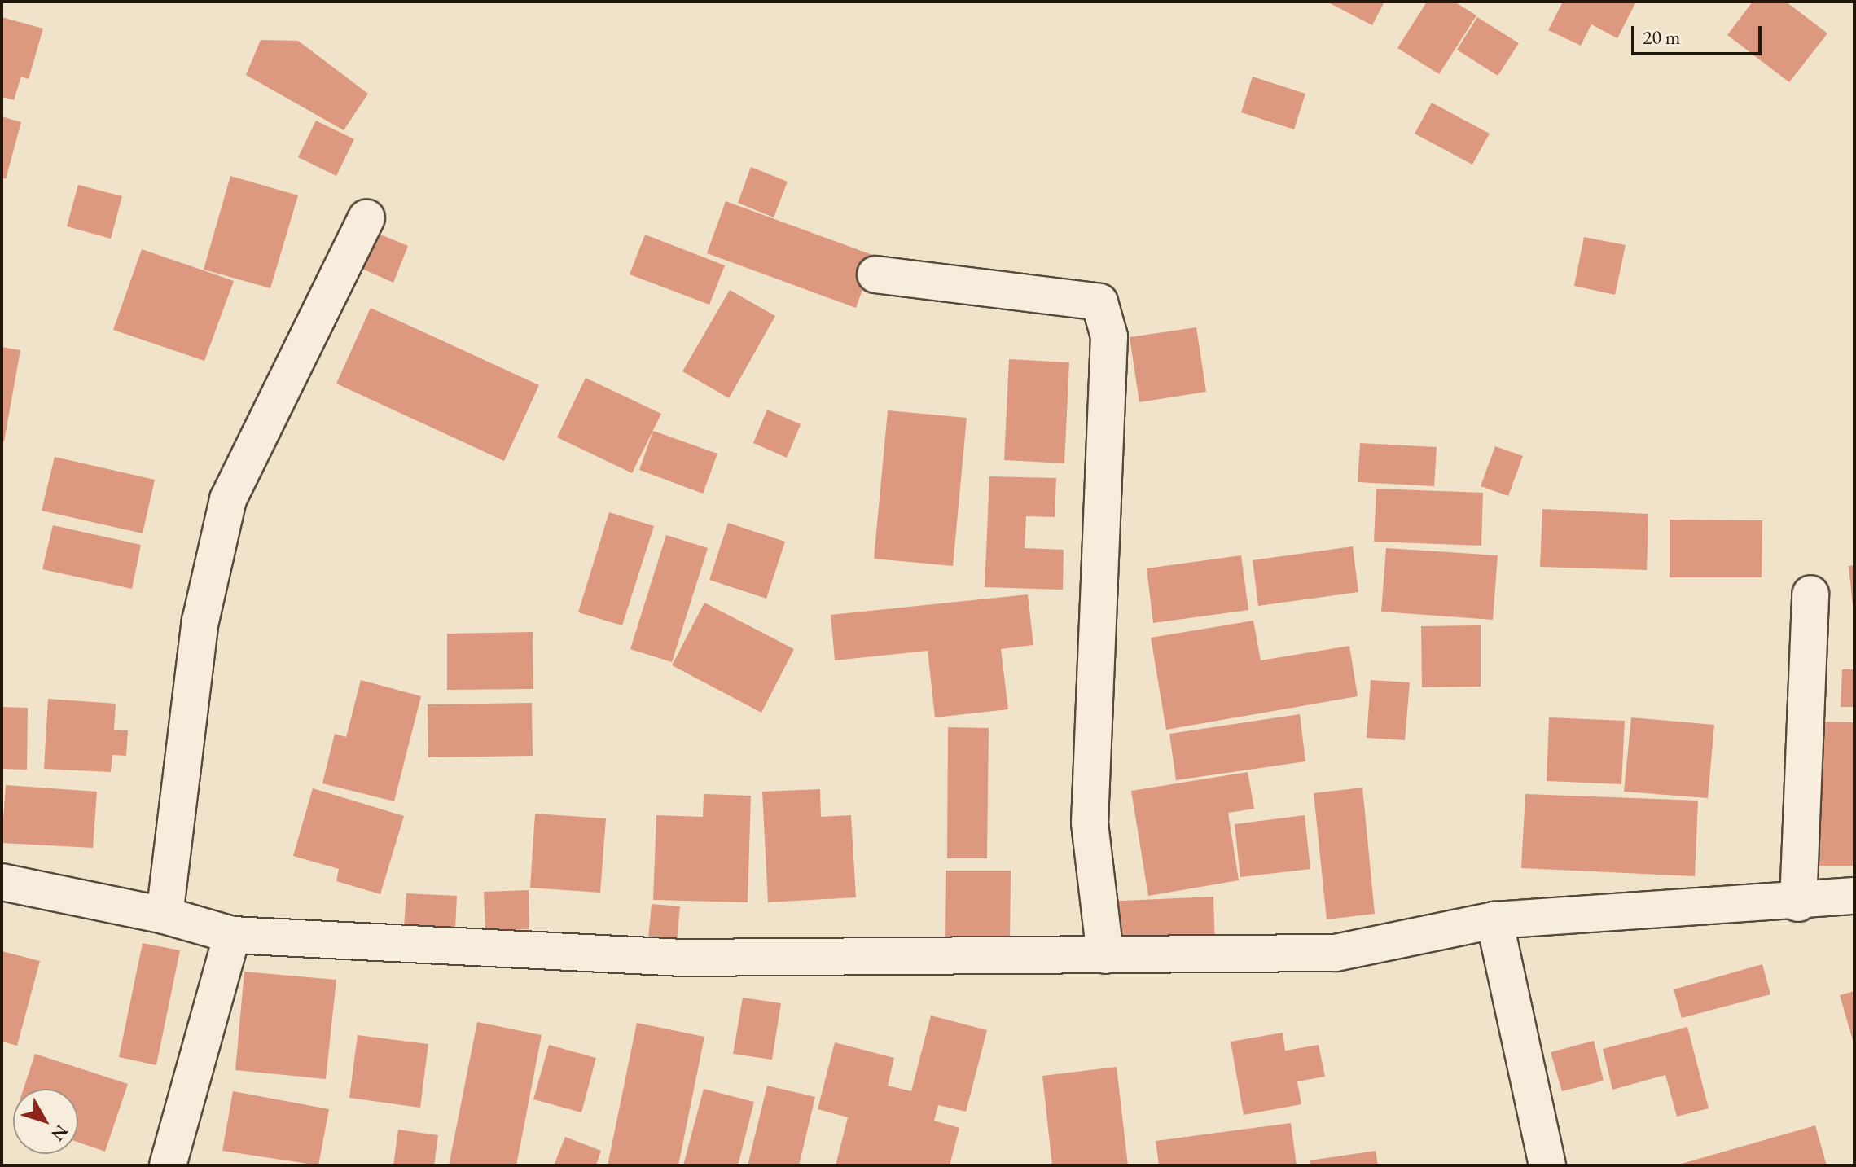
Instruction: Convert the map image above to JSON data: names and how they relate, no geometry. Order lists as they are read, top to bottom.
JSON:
{
  "scale_bar": "20 m",
  "north": "bottom right"
}
